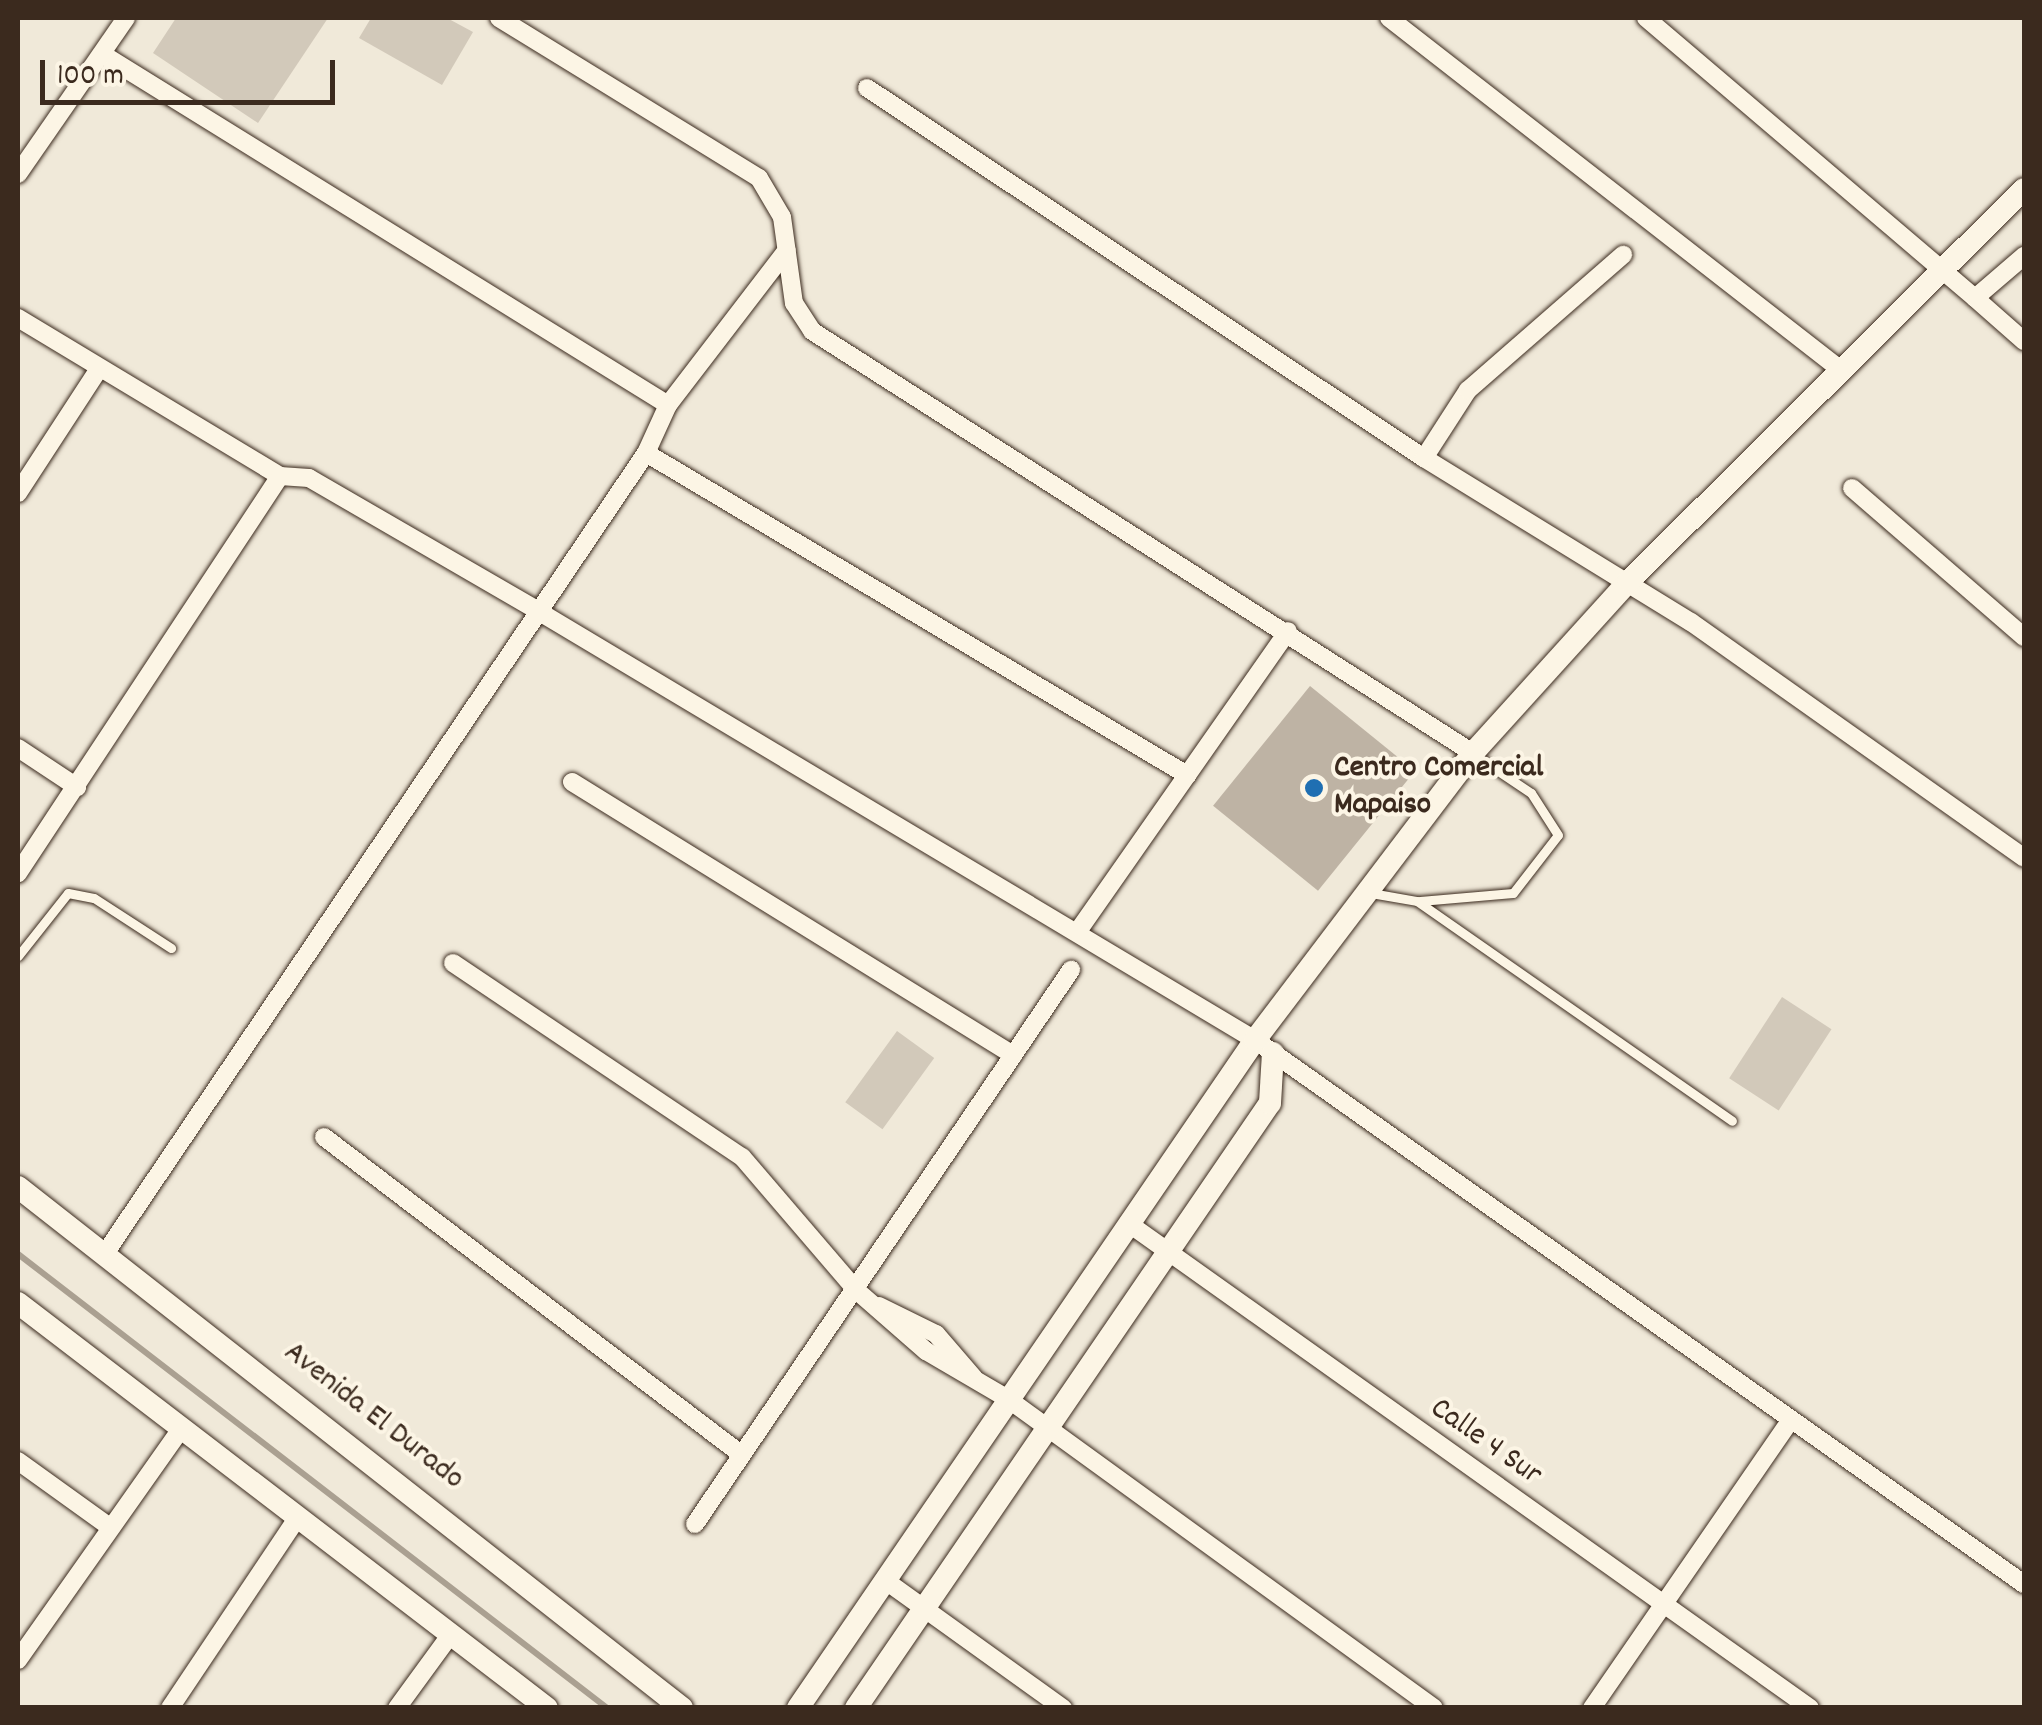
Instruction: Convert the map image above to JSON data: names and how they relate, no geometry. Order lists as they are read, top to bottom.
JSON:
{
  "streets": {
    "street": ["Avenida El Durado", "Calle 4 Sur"]
  },
  "places": ["Centro Comercial Mapaiso"],
  "scale_bar": "100 m"
}
